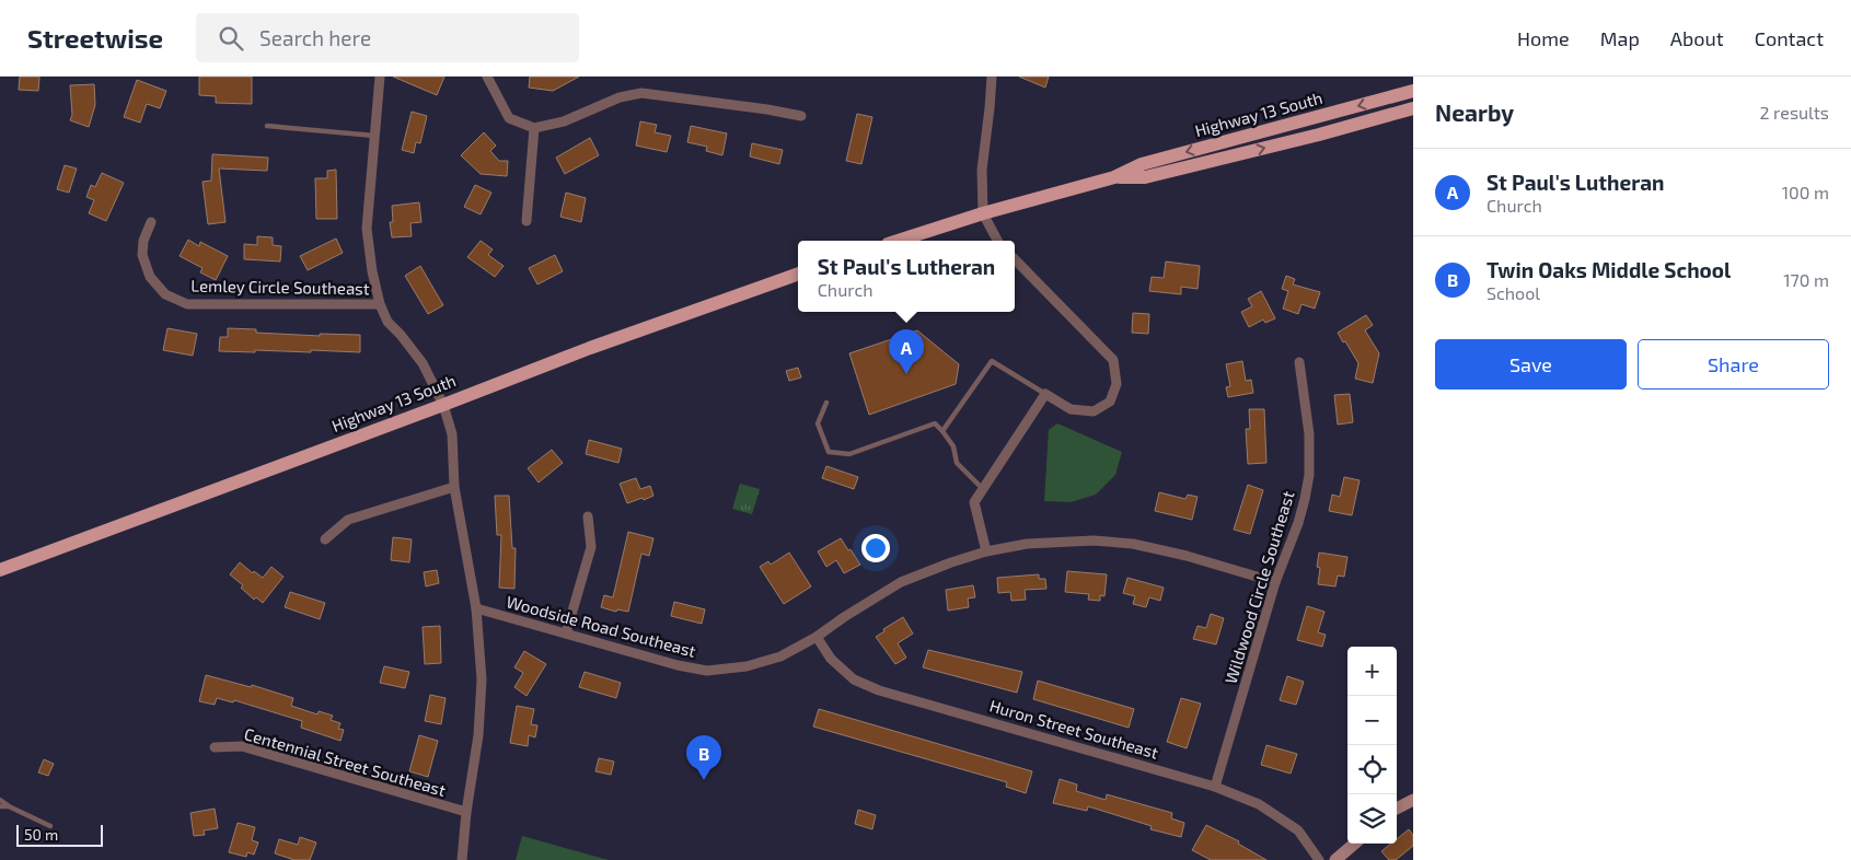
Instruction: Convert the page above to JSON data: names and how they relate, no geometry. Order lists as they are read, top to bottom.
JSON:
{
  "streets": {
    "main road": ["Highway 13 South"],
    "street": [
      "Lemley Circle Southeast",
      "Wildwood Circle Southeast",
      "Woodside Road Southeast",
      "Huron Street Southeast",
      "Centennial Street Southeast"
    ]
  },
  "crossings": [
    ["Wildwood Circle Southeast", "Woodside Road Southeast"],
    ["Wildwood Circle Southeast", "Huron Street Southeast"],
    ["Woodside Road Southeast", "Huron Street Southeast"]
  ],
  "scale_bar": "50 m",
  "page": {
    "header": "Streetwise",
    "search": "Search here",
    "nav": [
      "Home",
      "Map",
      "About",
      "Contact"
    ],
    "heading": ["Nearby", "2 results"],
    "list": [
      {
        "mark": "A",
        "name": "St Paul's Lutheran",
        "note": "Church",
        "value": "100 m"
      },
      {
        "mark": "B",
        "name": "Twin Oaks Middle School",
        "note": "School",
        "value": "170 m"
      }
    ],
    "popup": ["St Paul's Lutheran", "Church"],
    "buttons": ["Save", "Share"],
    "pins": ["A", "B"],
    "map_buttons": ["+", "−"],
    "scale": "50 m"
  }
}
